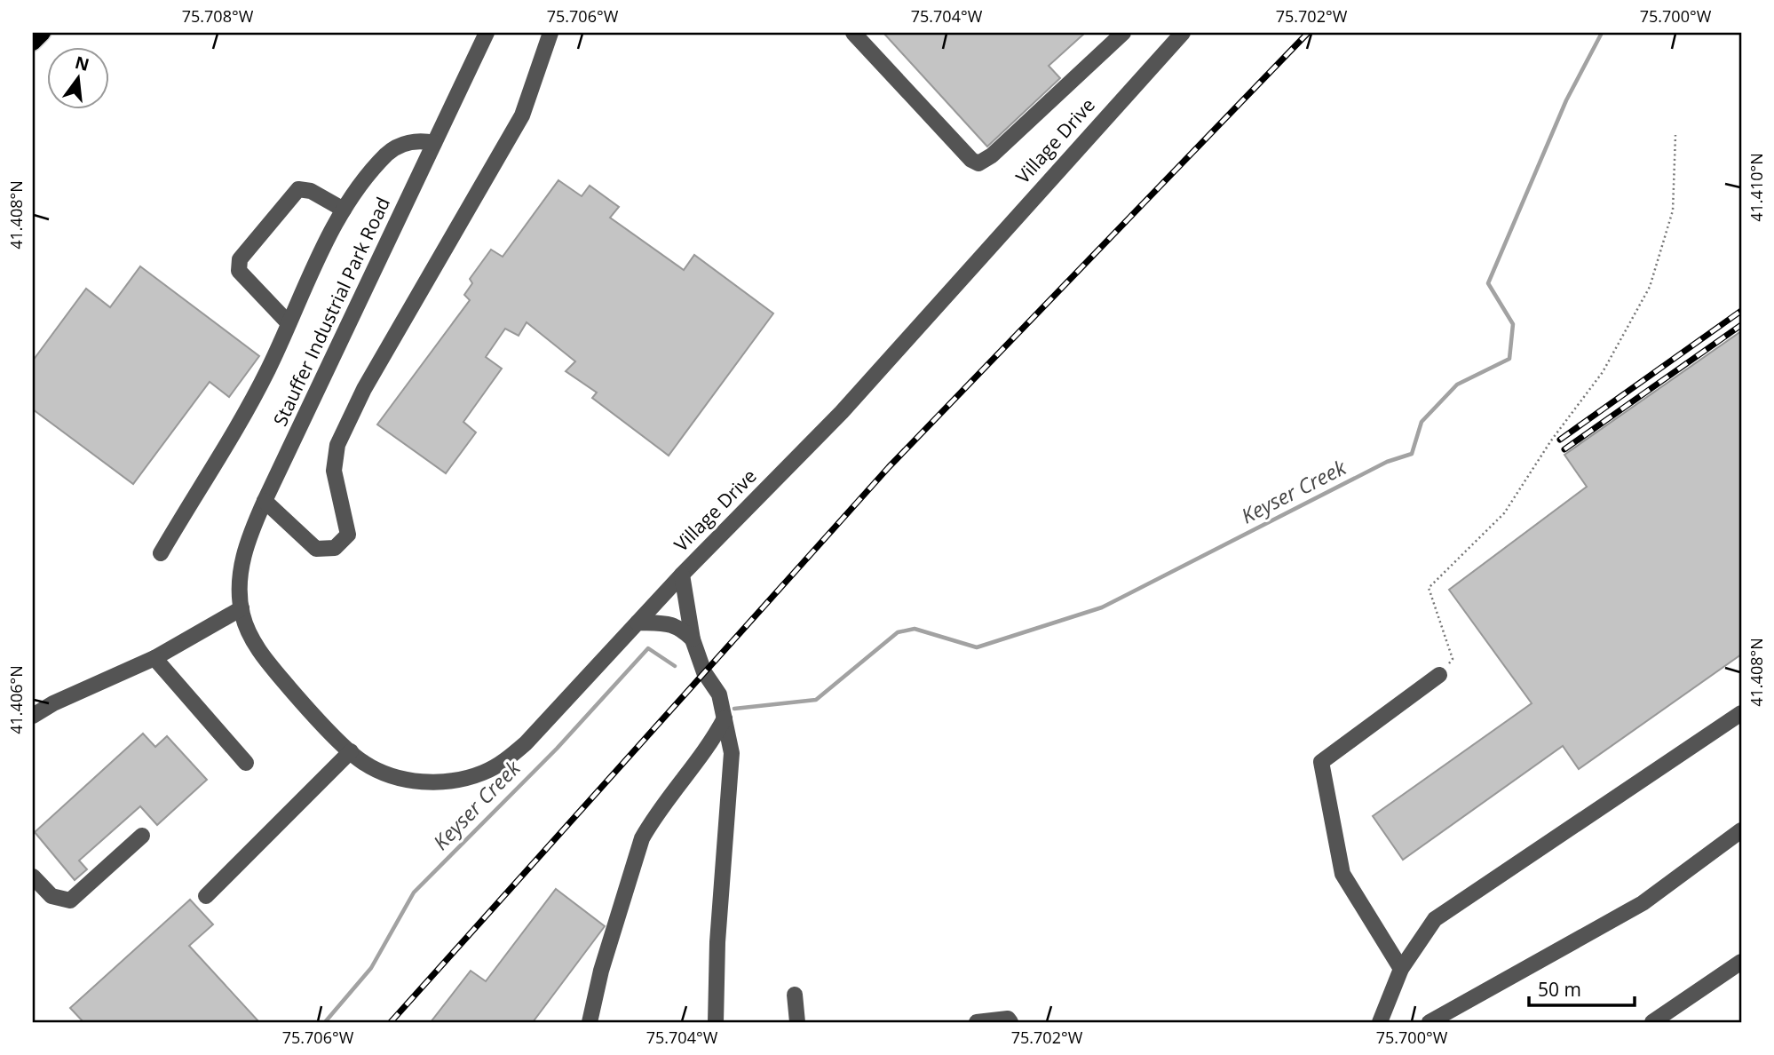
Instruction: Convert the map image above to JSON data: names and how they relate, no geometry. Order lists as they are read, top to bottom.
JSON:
{
  "streets": {
    "street": ["Village Drive", "Stauffer Industrial Park Road"]
  },
  "crossings": [
    ["Village Drive", "Stauffer Industrial Park Road"]
  ],
  "water": ["Keyser Creek"],
  "scale_bar": "50 m",
  "north": "top",
  "coordinates": [
    "75.708°W",
    "75.706°W",
    "75.704°W",
    "75.702°W",
    "75.700°W",
    "41.410°N",
    "41.408°N",
    "41.406°N"
  ]
}
